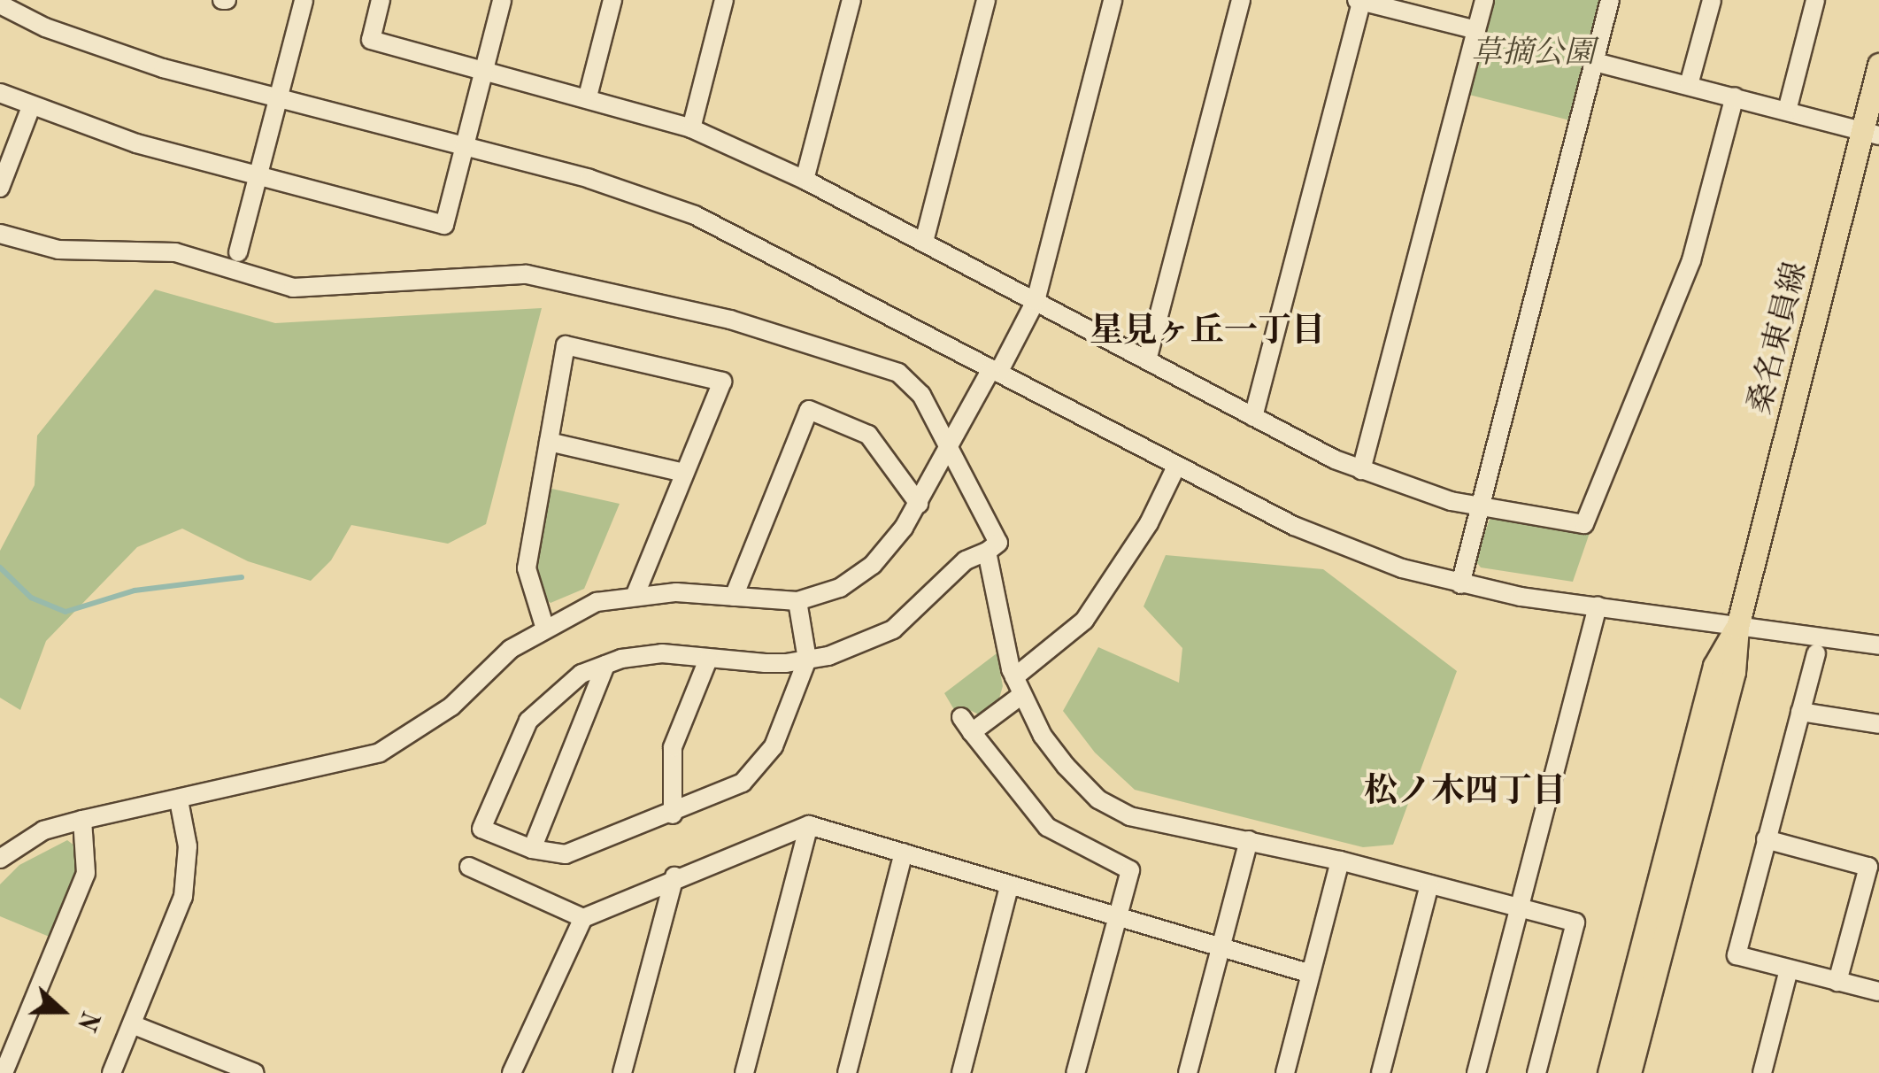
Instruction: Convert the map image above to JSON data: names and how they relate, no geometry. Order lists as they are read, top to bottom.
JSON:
{
  "streets": {
    "main road": ["桑名東員線"]
  },
  "districts": ["星見ヶ丘一丁目", "松ノ木四丁目"],
  "parks": ["草摘公園"],
  "north": "right"
}
